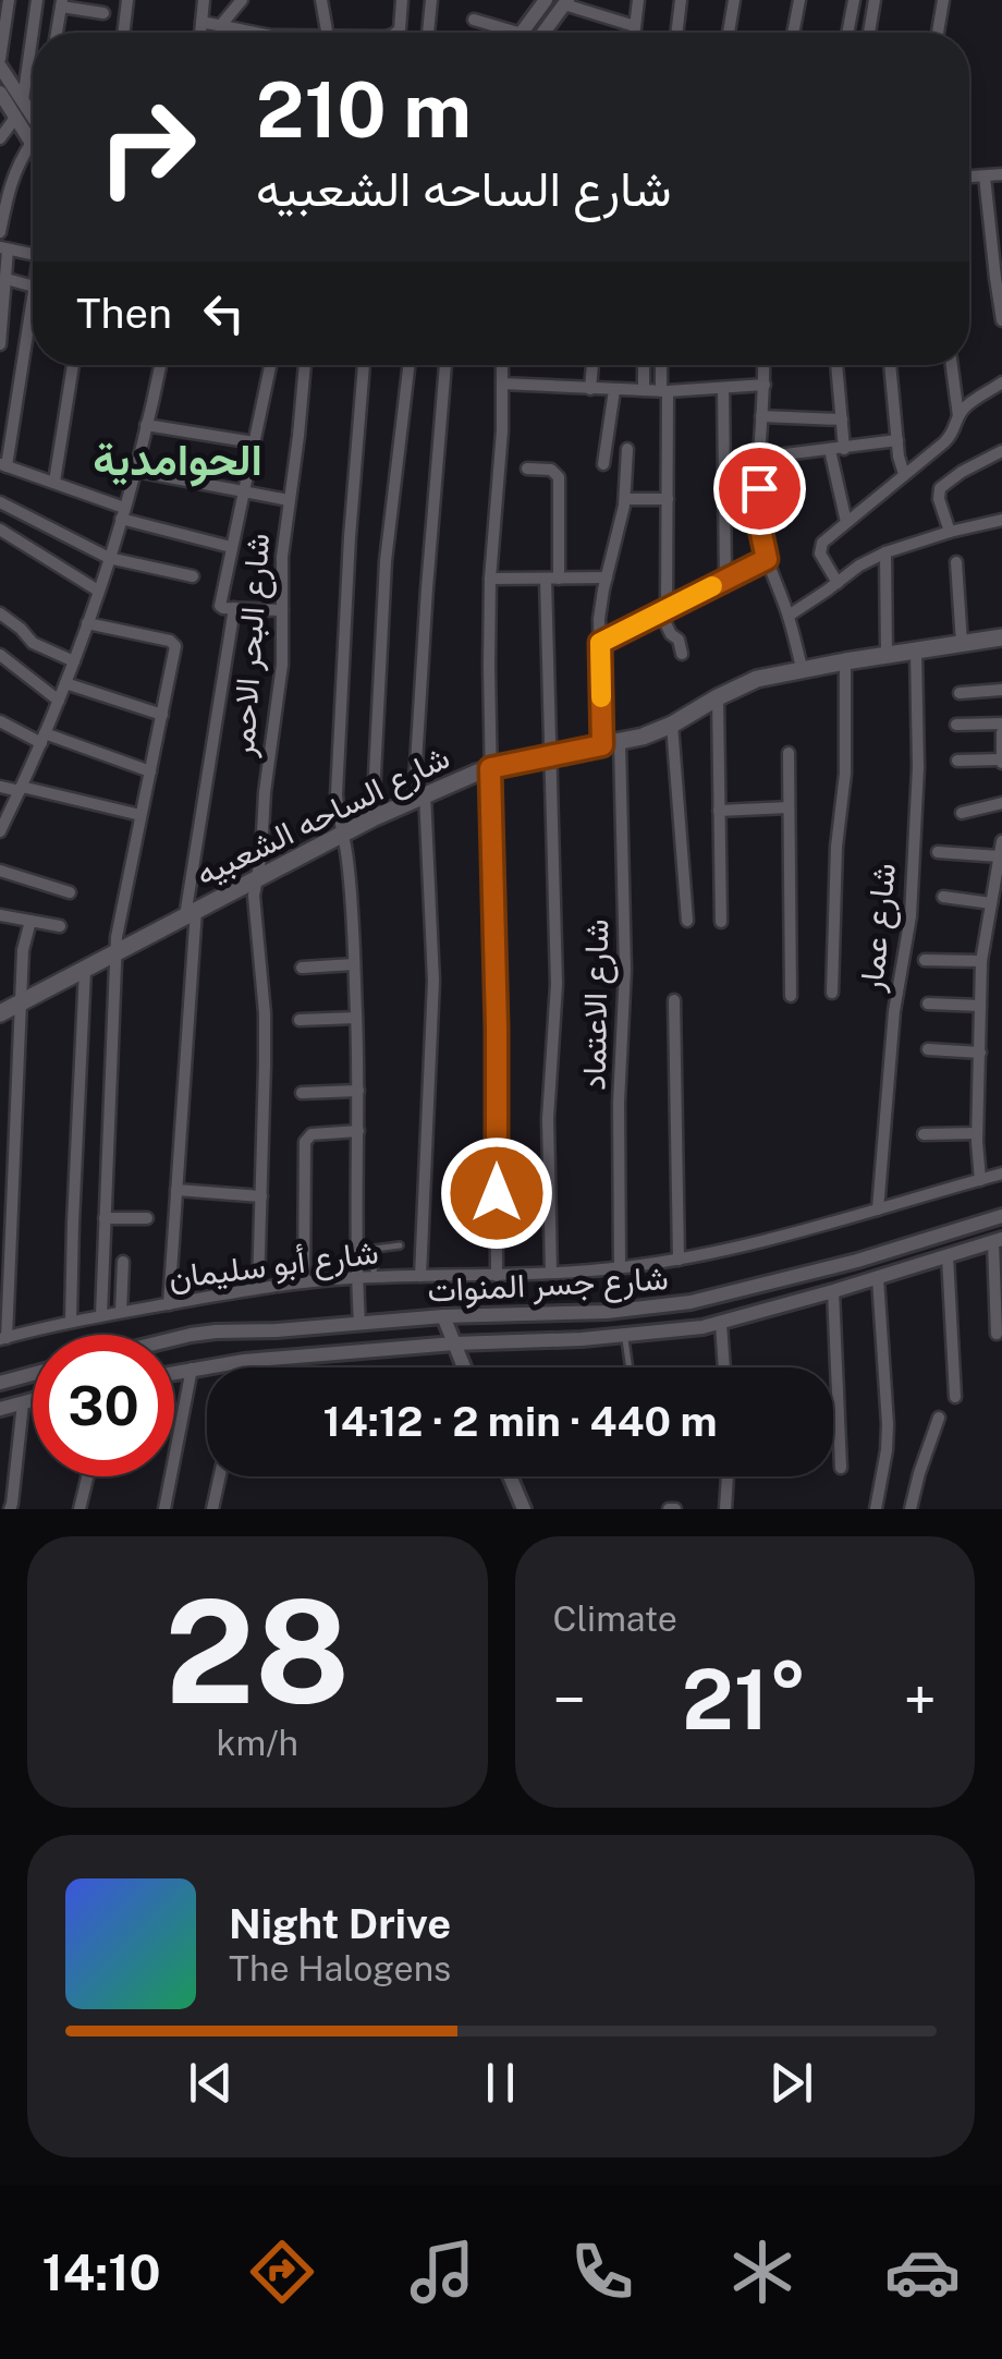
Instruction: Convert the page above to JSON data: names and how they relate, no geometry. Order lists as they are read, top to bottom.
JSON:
{
  "streets": {
    "main road": ["شارع الساحه الشعبيه"],
    "street": [
      "شارع البحر الاحمر",
      "شارع عمار",
      "شارع الاعتماد",
      "شارع أبو سليمان",
      "شارع جسر المنوات"
    ]
  },
  "crossings": [
    ["شارع البحر الاحمر", "شارع الساحه الشعبيه"],
    ["شارع البحر الاحمر", "شارع أبو سليمان"],
    ["شارع الساحه الشعبيه", "شارع عمار"],
    ["شارع الساحه الشعبيه", "شارع الاعتماد"],
    ["شارع عمار", "شارع أبو سليمان"],
    ["شارع الاعتماد", "شارع أبو سليمان"]
  ],
  "districts": ["الحوامدية"],
  "page": {
    "turn": ["210 m", "شارع الساحه الشعبيه"],
    "then": "Then",
    "limit": "30",
    "trip": "14:12 · 2 min · 440 m",
    "tile": [
      ["28", "km/h"],
      "Climate"
    ],
    "heat": ["−", "21°", "+"],
    "song": ["Night Drive", "The Halogens"],
    "tabs": "14:10"
  }
}
